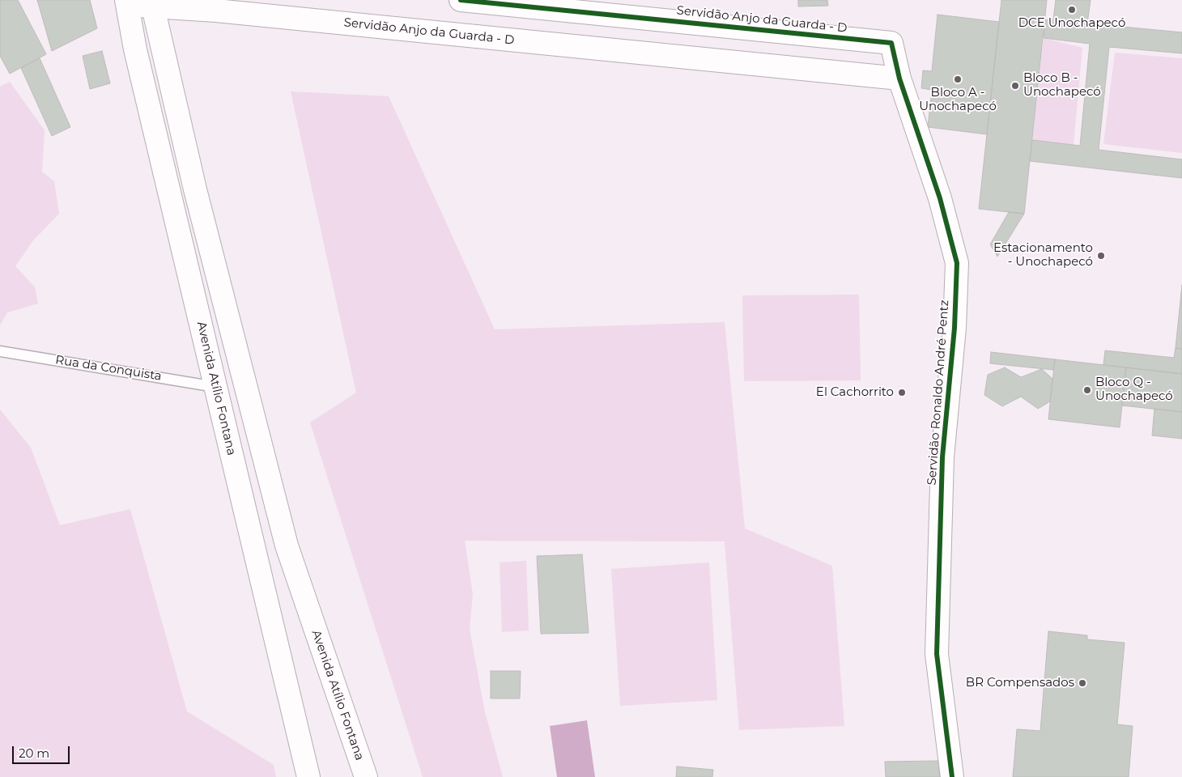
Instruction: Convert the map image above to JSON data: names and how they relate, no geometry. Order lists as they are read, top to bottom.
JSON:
{
  "streets": {
    "street": ["Servidão Anjo da Guarda - D", "Avenida Atílio Fontana", "Servidão Ronaldo André Pentz"],
    "lane": ["Rua da Conquista"]
  },
  "crossings": [
    ["Servidão Anjo da Guarda - D", "Avenida Atílio Fontana"],
    ["Servidão Anjo da Guarda - D", "Servidão Ronaldo André Pentz"],
    ["Rua da Conquista", "Avenida Atílio Fontana"]
  ],
  "places": [
    "DCE Unochapecó",
    "Bloco A - Unochapecó",
    "Bloco B - Unochapecó",
    "Estacionamento - Unochapecó",
    "Bloco Q - Unochapecó",
    "El Cachorrito",
    "BR Compensados"
  ],
  "scale_bar": "20 m"
}
